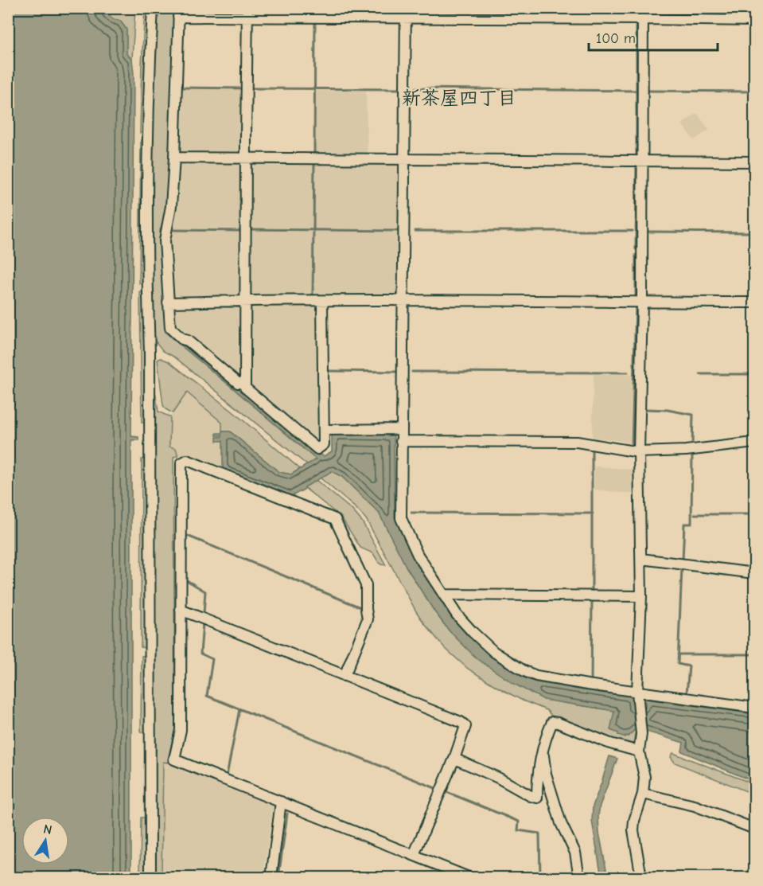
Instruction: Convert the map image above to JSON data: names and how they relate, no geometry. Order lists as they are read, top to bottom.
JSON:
{
  "districts": ["新茶屋四丁目"],
  "scale_bar": "100 m",
  "north": "top"
}
